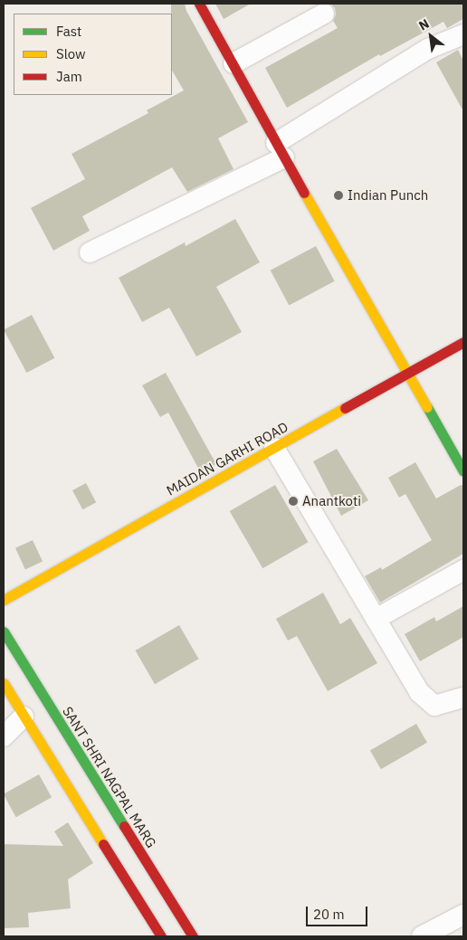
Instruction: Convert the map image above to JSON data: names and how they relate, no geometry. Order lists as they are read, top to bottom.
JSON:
{
  "streets": {
    "street": ["MAIDAN GARHI ROAD", "SANT SHRI NAGPAL MARG"]
  },
  "places": ["Indian Punch", "Anantkoti"],
  "legend": ["Fast", "Slow", "Jam"],
  "scale_bar": "20 m",
  "north": "top left"
}
